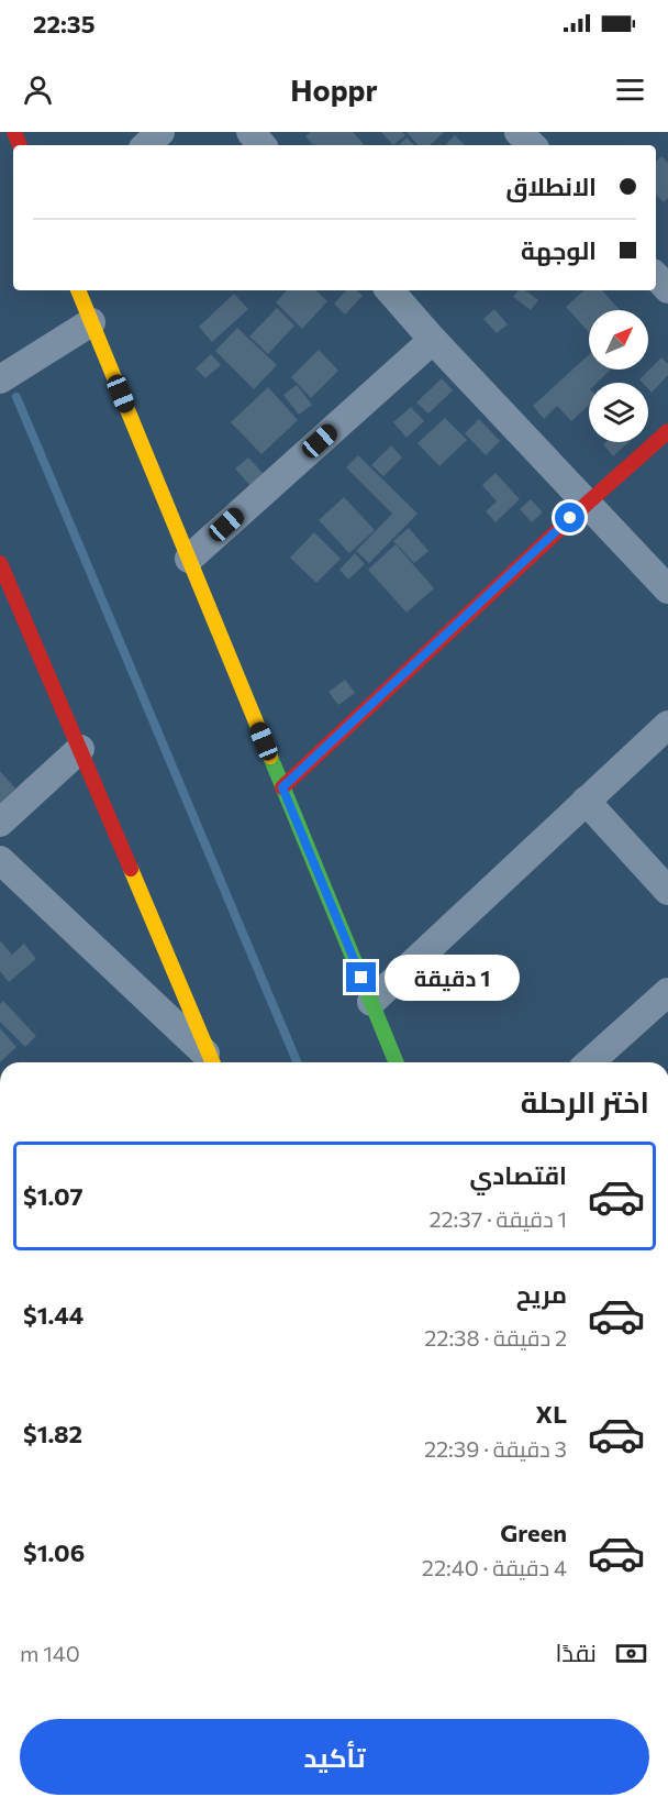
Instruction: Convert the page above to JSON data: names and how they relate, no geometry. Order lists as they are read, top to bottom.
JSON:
{
  "north": "top right",
  "page": {
    "status": "22:35",
    "header": "Hoppr",
    "banner": ["الانطلاق", "الوجهة"],
    "bubble": "1 دقيقة",
    "heading": "اختر الرحلة",
    "list": [
      {
        "name": "اقتصادي",
        "note": "1 دقيقة · 22:37",
        "value": "$1.07"
      },
      {
        "name": "مريح",
        "note": "2 دقيقة · 22:38",
        "value": "$1.44"
      },
      {
        "name": "XL",
        "note": "3 دقيقة · 22:39",
        "value": "$1.82"
      },
      {
        "name": "Green",
        "note": "4 دقيقة · 22:40",
        "value": "$1.06"
      }
    ],
    "pay": ["نقدًا", "140 m"],
    "buttons": "تأكيد"
  }
}
